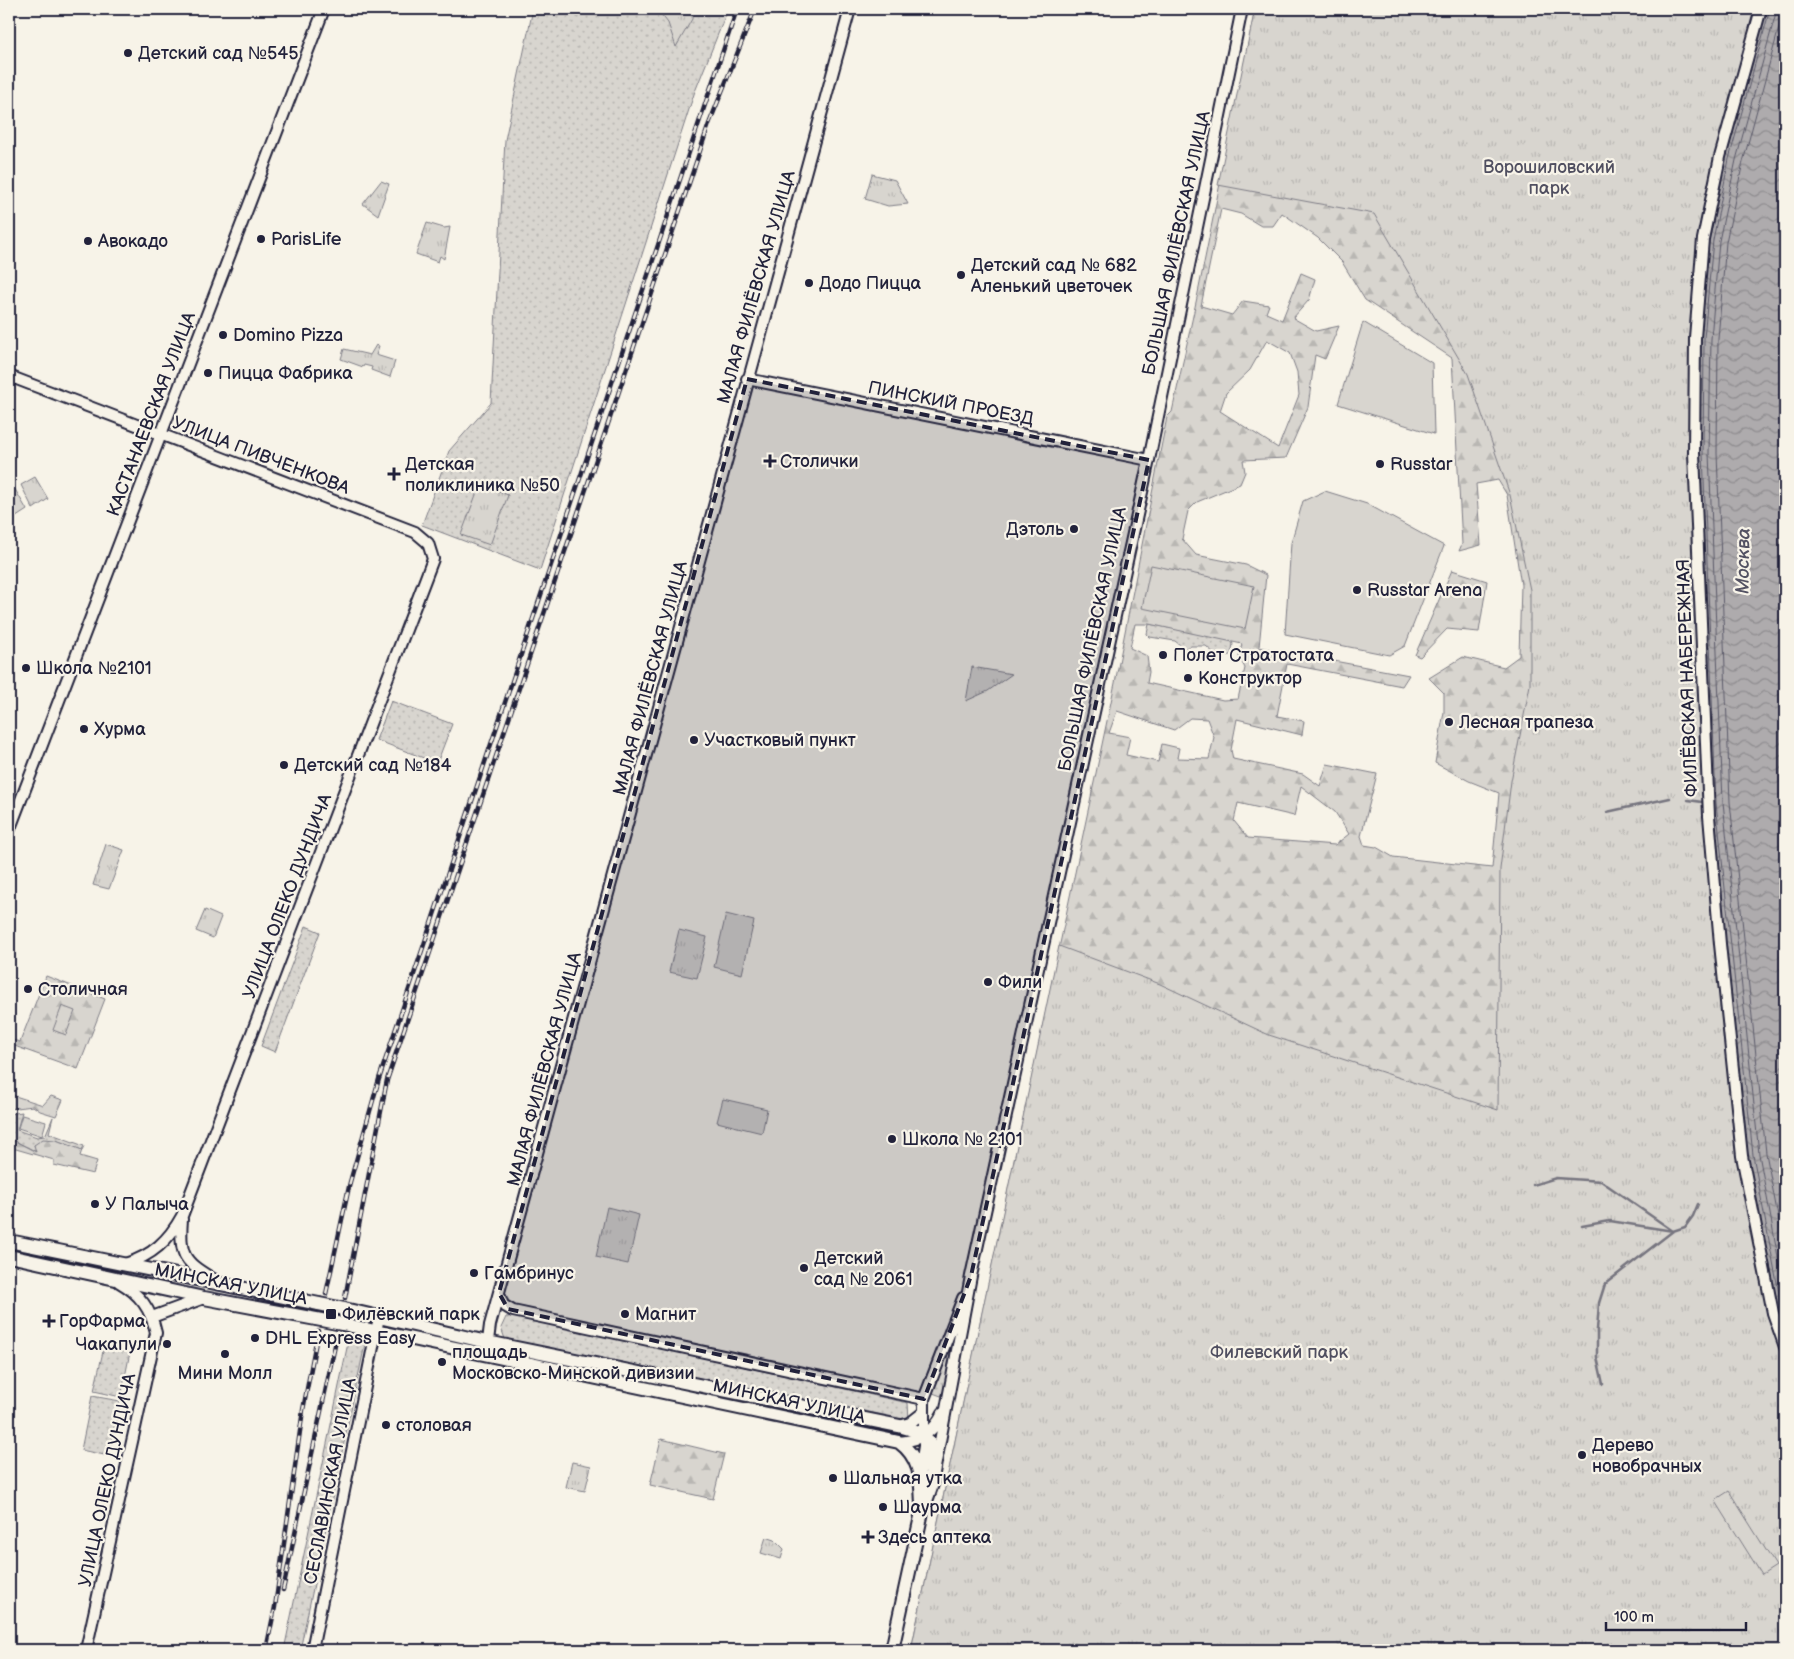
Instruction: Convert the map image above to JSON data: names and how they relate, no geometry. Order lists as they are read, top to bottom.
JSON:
{
  "streets": {
    "main road": ["БОЛЬШАЯ ФИЛЁВСКАЯ УЛИЦА", "МИНСКАЯ УЛИЦА"],
    "street": [
      "МАЛАЯ ФИЛЁВСКАЯ УЛИЦА",
      "ПИНСКИЙ ПРОЕЗД",
      "КАСТАНАЕВСКАЯ УЛИЦА",
      "УЛИЦА ПИВЧЕНКОВА",
      "ФИЛЁВСКАЯ НАБЕРЕЖНАЯ",
      "УЛИЦА ОЛЕКО ДУНДИЧА",
      "СЕСЛАВИНСКАЯ УЛИЦА"
    ]
  },
  "crossings": [
    ["БОЛЬШАЯ ФИЛЁВСКАЯ УЛИЦА", "ПИНСКИЙ ПРОЕЗД"],
    ["БОЛЬШАЯ ФИЛЁВСКАЯ УЛИЦА", "МИНСКАЯ УЛИЦА"],
    ["МАЛАЯ ФИЛЁВСКАЯ УЛИЦА", "ПИНСКИЙ ПРОЕЗД"],
    ["МАЛАЯ ФИЛЁВСКАЯ УЛИЦА", "МИНСКАЯ УЛИЦА"],
    ["КАСТАНАЕВСКАЯ УЛИЦА", "УЛИЦА ПИВЧЕНКОВА"],
    ["УЛИЦА ПИВЧЕНКОВА", "УЛИЦА ОЛЕКО ДУНДИЧА"],
    ["УЛИЦА ОЛЕКО ДУНДИЧА", "МИНСКАЯ УЛИЦА"],
    ["МИНСКАЯ УЛИЦА", "СЕСЛАВИНСКАЯ УЛИЦА"]
  ],
  "water": ["Москва"],
  "parks": ["Ворошиловский парк", "Филевский парк"],
  "places": {
    "other": [
      "Детский сад №545",
      "ParisLife",
      "Авокадо",
      "Детский сад № 682 Аленький цветочек",
      "Додо Пицца",
      "Domino Pizza",
      "Пицца Фабрика",
      "Russtar",
      "Дэтоль",
      "Russtar Arena",
      "Полет Стратостата",
      "Школа №2101",
      "Конструктор",
      "Лесная трапеза",
      "Хурма",
      "Участковый пункт",
      "Детский сад №184",
      "Фили",
      "Столичная",
      "Школа № 2101",
      "У Палыча",
      "Детский сад № 2061",
      "Гамбринус",
      "Магнит",
      "DHL Express Easy",
      "Чакапули",
      "Мини Молл",
      "площадь Московско-Минской дивизии",
      "столовая",
      "Дерево новобрачных",
      "Шальная утка",
      "Шаурма"
    ],
    "health": [
      "Столички",
      "Детская поликлиника №50",
      "ГорФарма",
      "Здесь аптека"
    ],
    "transit": ["Филёвский парк"]
  },
  "scale_bar": "100 m"
}
